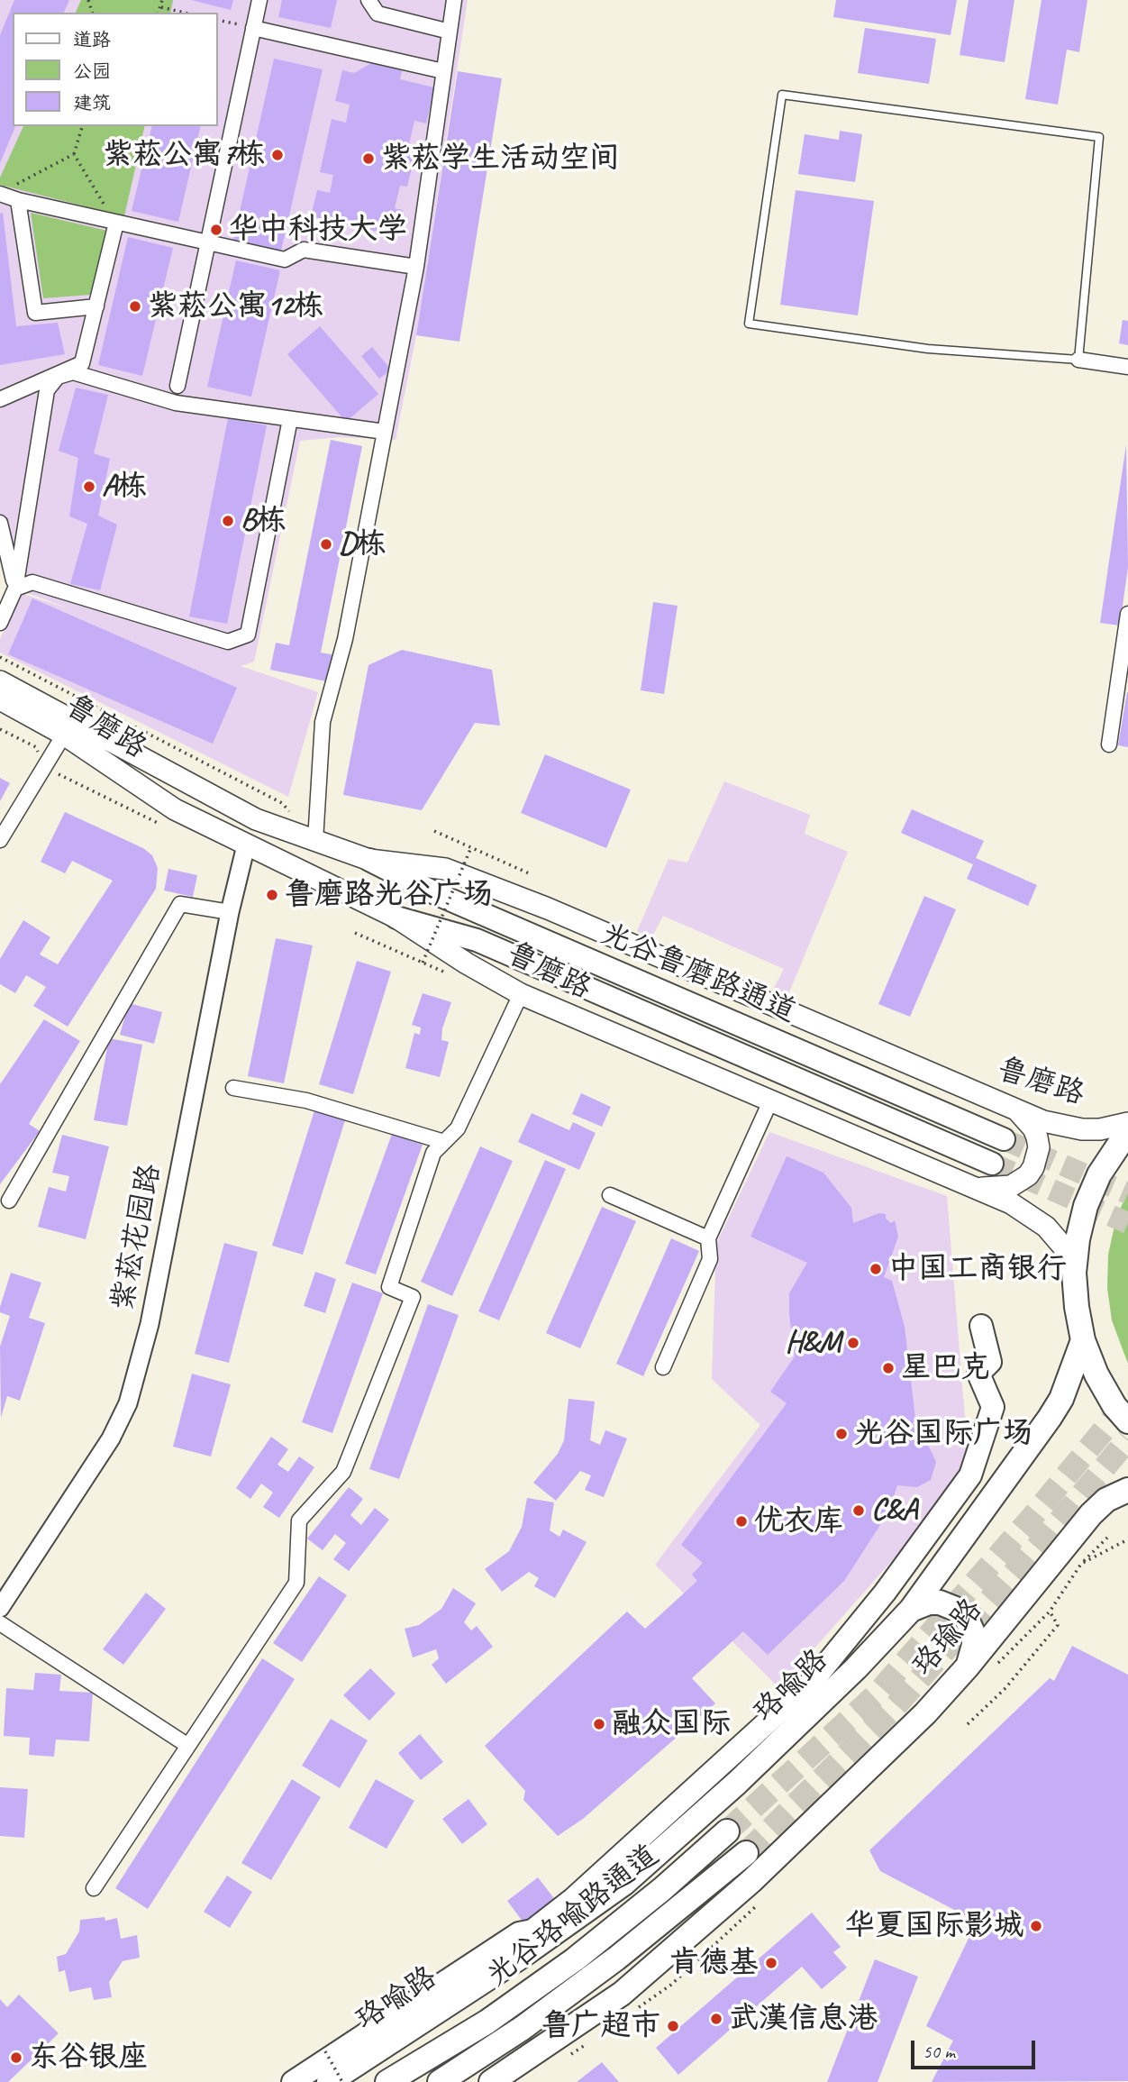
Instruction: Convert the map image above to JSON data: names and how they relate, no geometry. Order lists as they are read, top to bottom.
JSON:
{
  "streets": {
    "highway": ["珞瑜路", "珞喻路", "光谷珞喻路通道"],
    "main road": ["鲁磨路", "光谷鲁磨路通道"],
    "street": ["紫菘花园路"]
  },
  "crossings": [
    ["鲁磨路", "光谷鲁磨路通道"],
    ["鲁磨路", "紫菘花园路"]
  ],
  "places": [
    "紫菘公寓7栋",
    "紫菘学生活动空间",
    "华中科技大学",
    "紫菘公寓12栋",
    "A栋",
    "B栋",
    "D栋",
    "鲁磨路光谷广场",
    "中国工商银行",
    "H&M",
    "星巴克",
    "光谷国际广场",
    "C&A",
    "优衣库",
    "融众国际",
    "华夏国际影城",
    "肯德基",
    "武漢信息港",
    "鲁广超市",
    "东谷银座"
  ],
  "legend": ["道路", "公园", "建筑"],
  "scale_bar": "50 m"
}
